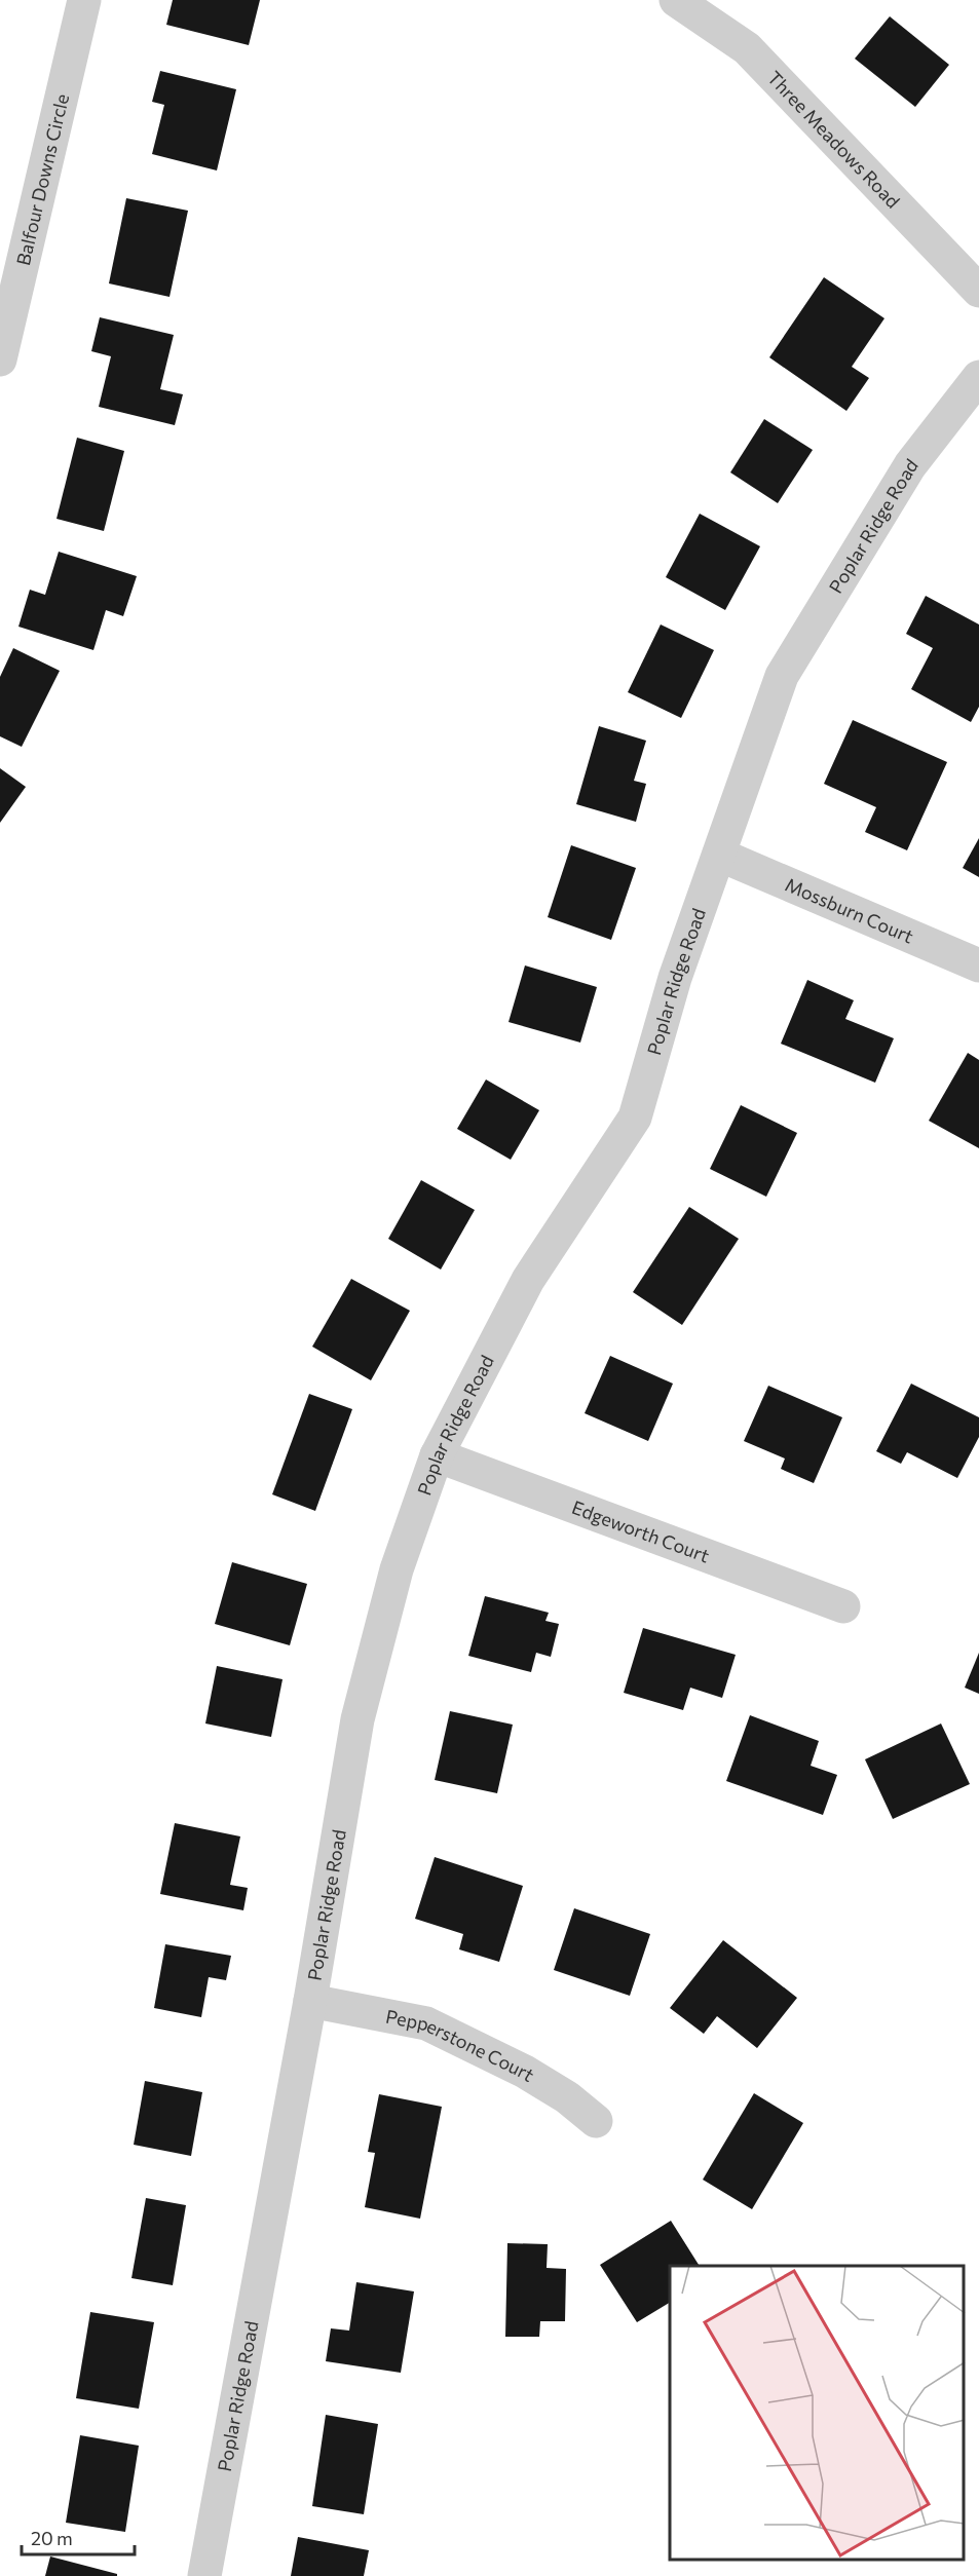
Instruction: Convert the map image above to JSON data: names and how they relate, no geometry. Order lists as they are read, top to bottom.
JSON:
{
  "streets": {
    "street": [
      "Three Meadows Road",
      "Balfour Downs Circle",
      "Poplar Ridge Road",
      "Mossburn Court",
      "Edgeworth Court",
      "Pepperstone Court"
    ]
  },
  "crossings": [
    ["Poplar Ridge Road", "Mossburn Court"],
    ["Poplar Ridge Road", "Edgeworth Court"],
    ["Poplar Ridge Road", "Pepperstone Court"]
  ],
  "scale_bar": "20 m"
}
